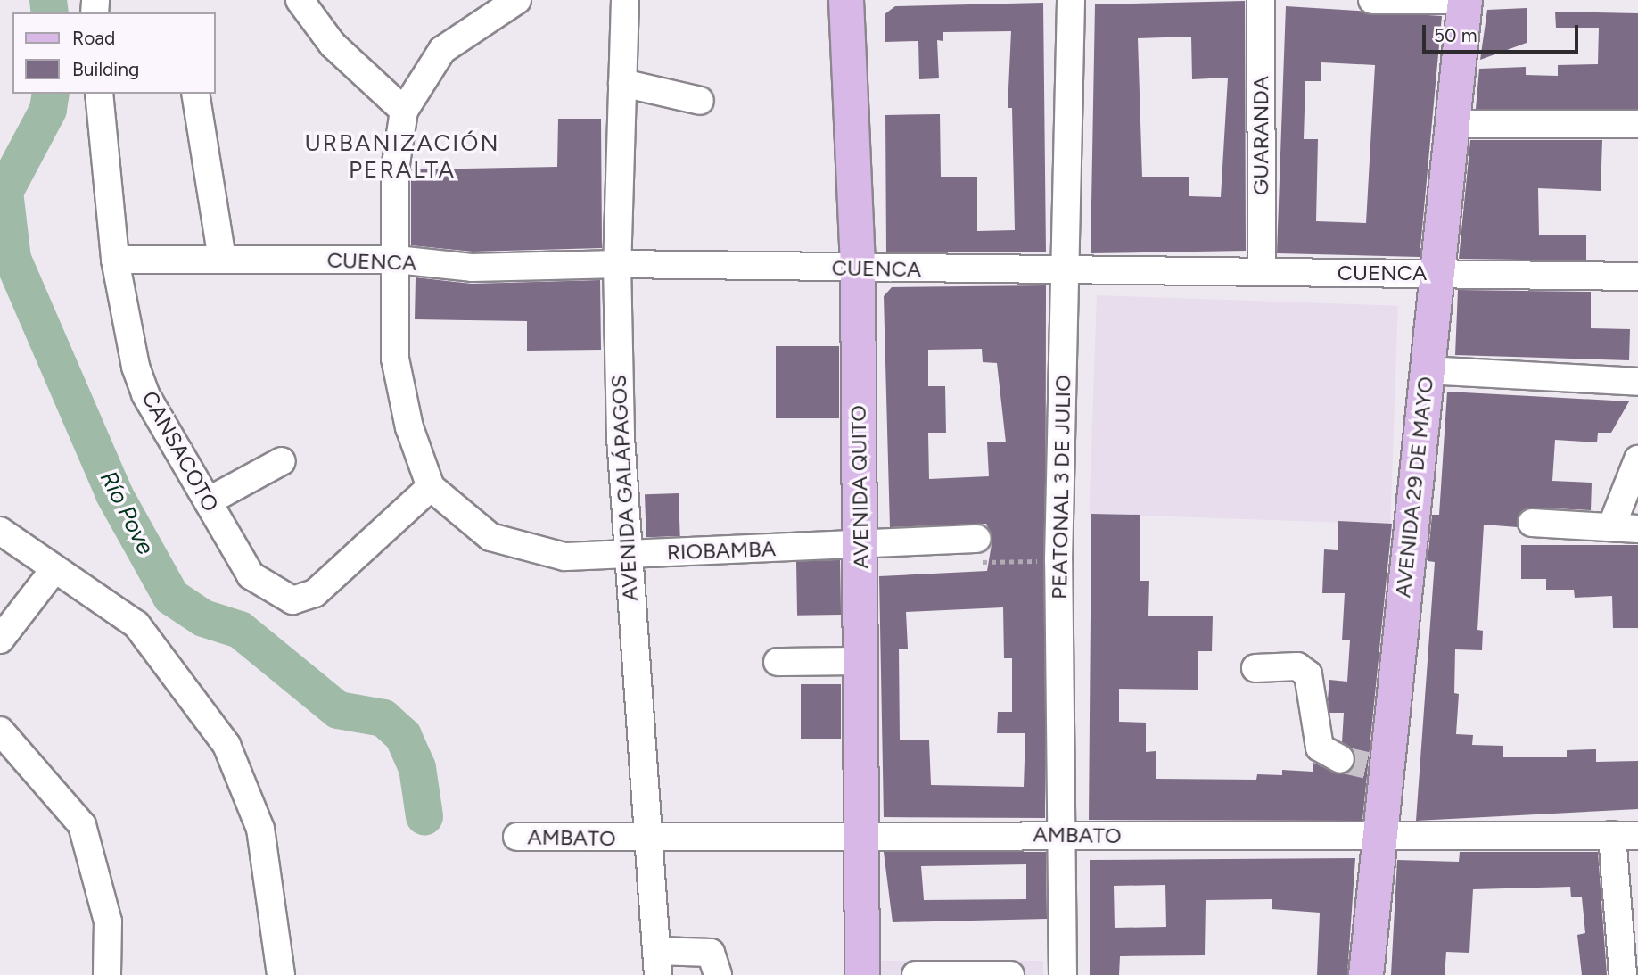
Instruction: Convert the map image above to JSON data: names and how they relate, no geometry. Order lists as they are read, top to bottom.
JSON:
{
  "streets": {
    "main road": ["AVENIDA QUITO", "AVENIDA 29 DE MAYO"],
    "street": [
      "GUARANDA",
      "CUENCA",
      "CANSACOTO",
      "PEATONAL 3 DE JULIO",
      "AVENIDA GALÁPAGOS",
      "RIOBAMBA",
      "AMBATO"
    ]
  },
  "crossings": [
    ["GUARANDA", "CUENCA"],
    ["CUENCA", "CANSACOTO"],
    ["CUENCA", "AVENIDA QUITO"],
    ["CUENCA", "PEATONAL 3 DE JULIO"],
    ["CUENCA", "AVENIDA 29 DE MAYO"],
    ["CUENCA", "AVENIDA GALÁPAGOS"],
    ["CANSACOTO", "RIOBAMBA"],
    ["AVENIDA QUITO", "RIOBAMBA"],
    ["AVENIDA QUITO", "AMBATO"],
    ["PEATONAL 3 DE JULIO", "AMBATO"],
    ["AVENIDA 29 DE MAYO", "AMBATO"],
    ["AVENIDA GALÁPAGOS", "RIOBAMBA"],
    ["AVENIDA GALÁPAGOS", "AMBATO"]
  ],
  "districts": ["URBANIZACIÓN PERALTA"],
  "water": ["Río Pove"],
  "legend": ["Road", "Building"],
  "scale_bar": "50 m"
}
